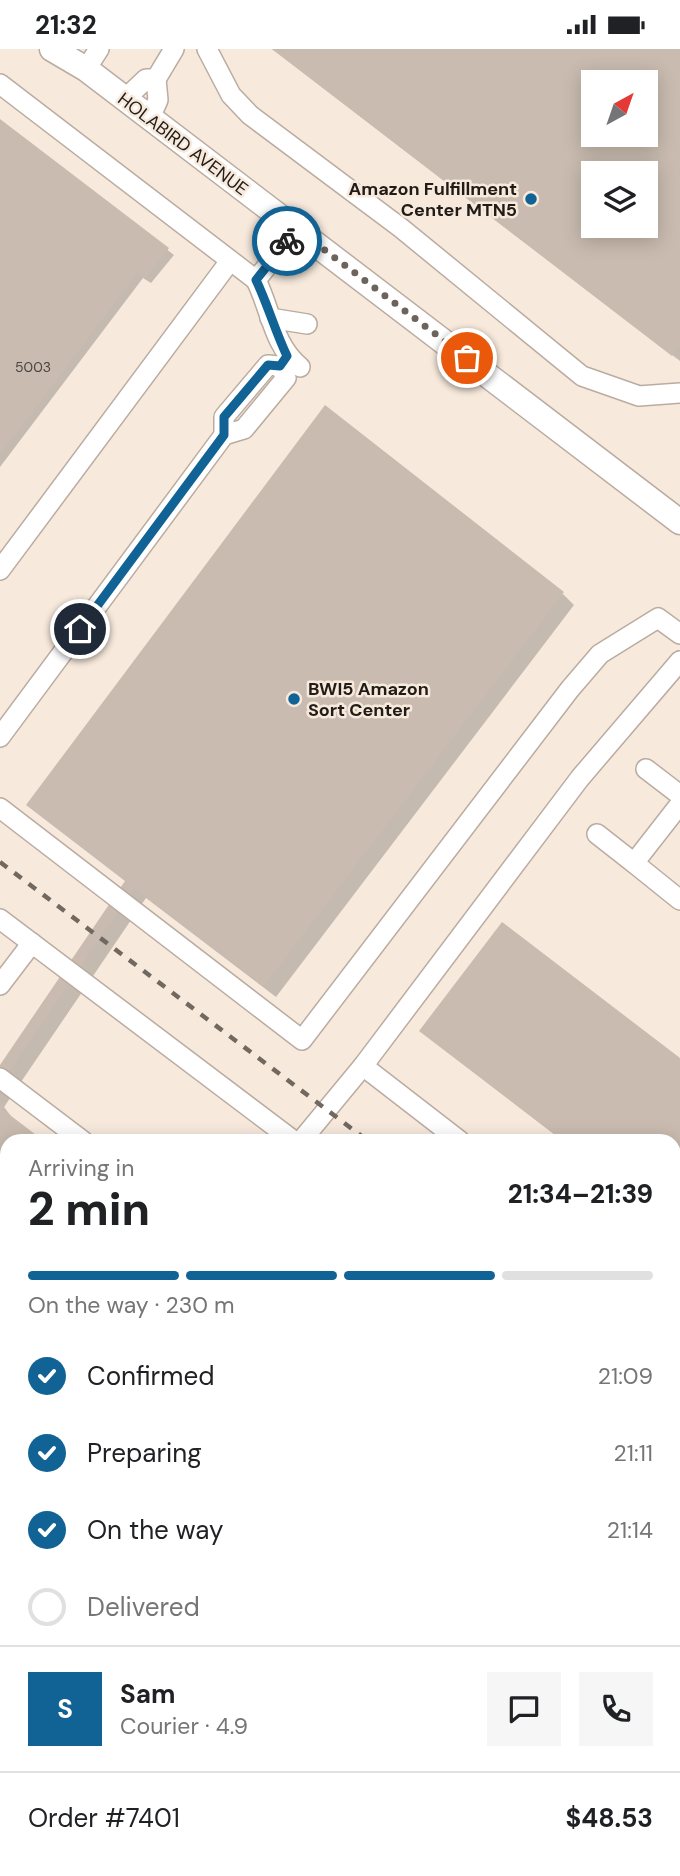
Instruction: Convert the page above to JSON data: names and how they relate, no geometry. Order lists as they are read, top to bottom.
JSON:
{
  "streets": {
    "main road": ["HOLABIRD AVENUE"]
  },
  "places": ["Amazon Fulfillment Center MTN5", "BWI5 Amazon Sort Center"],
  "house_numbers": ["5003"],
  "north": "top right",
  "page": {
    "status": "21:32",
    "heading": ["2 min", "Arriving in", "21:34–21:39"],
    "panel": [
      "Sam",
      "Courier · 4.9",
      "Order #7401",
      "$48.53"
    ],
    "bar": "On the way · 230 m",
    "list": [
      ["Confirmed", "21:09"],
      ["Preparing", "21:11"],
      ["On the way", "21:14"],
      "Delivered"
    ],
    "round": "S"
  }
}
